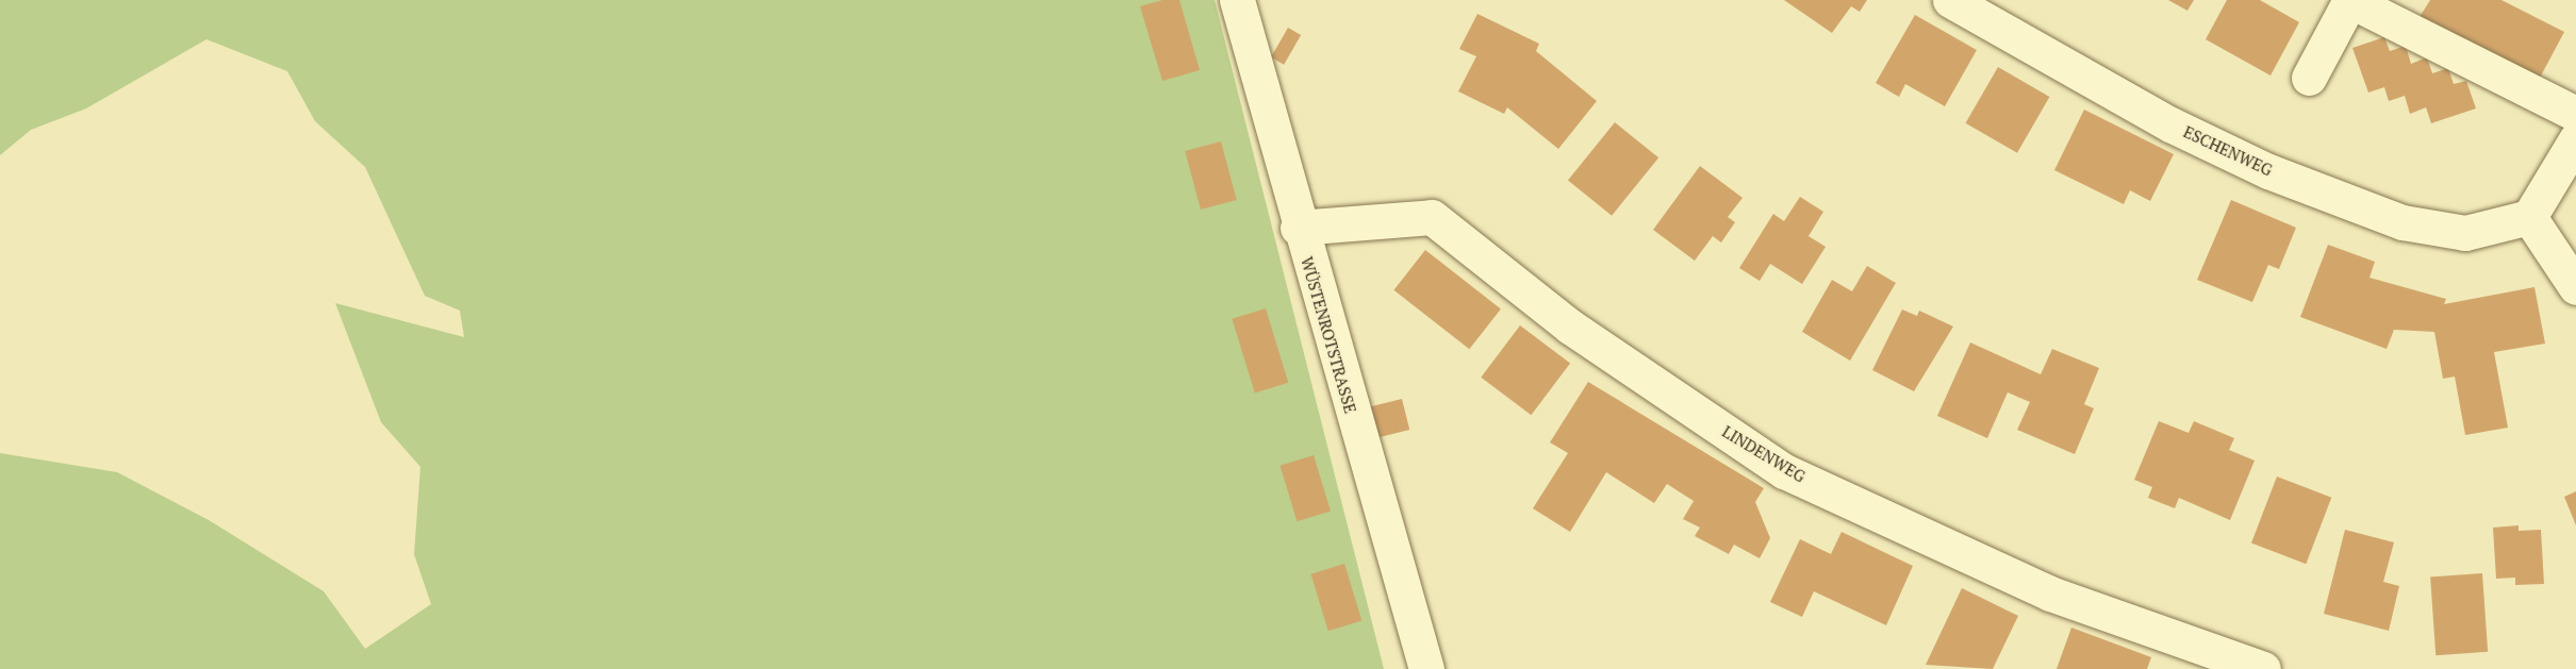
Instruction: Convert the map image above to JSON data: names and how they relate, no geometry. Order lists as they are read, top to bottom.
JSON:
{
  "streets": {
    "street": ["ESCHENWEG", "WÜSTENROTSTRASSE", "LINDENWEG"]
  },
  "crossings": [
    ["WÜSTENROTSTRASSE", "LINDENWEG"]
  ]
}
